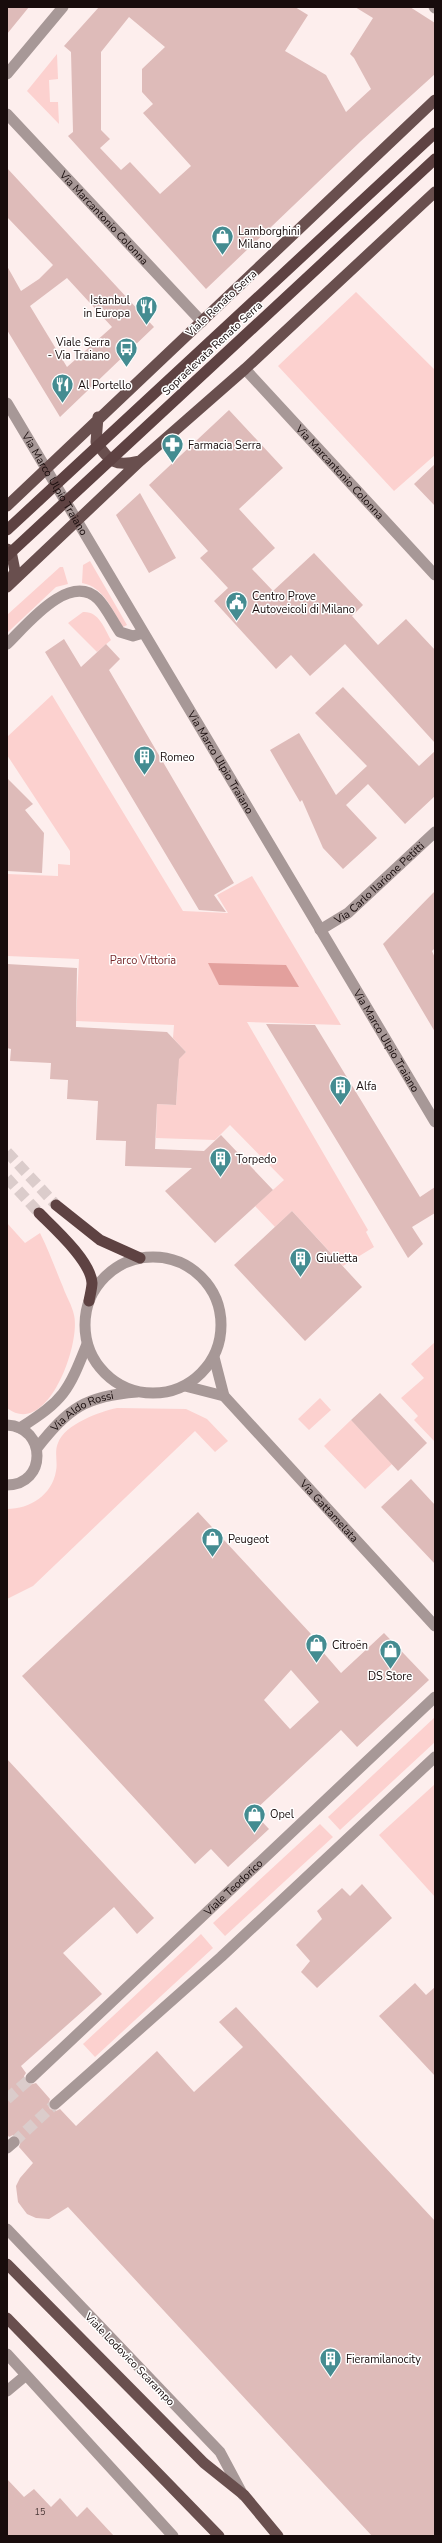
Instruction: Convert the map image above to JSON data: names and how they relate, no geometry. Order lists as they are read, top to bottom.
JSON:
{
  "streets": {
    "highway": ["Sopraelevata Renato Serra"],
    "main road": ["Viale Renato Serra", "Viale Lodovico Scarampo"],
    "street": [
      "Via Marcantonio Colonna",
      "Via Marco Ulpio Traiano",
      "Via Carlo Ilarione Petitti",
      "Via Aldo Rossi",
      "Via Gattamelata",
      "Viale Teodorico"
    ]
  },
  "crossings": [
    ["Via Marcantonio Colonna", "Viale Renato Serra"],
    ["Viale Renato Serra", "Via Marco Ulpio Traiano"],
    ["Via Marco Ulpio Traiano", "Via Carlo Ilarione Petitti"],
    ["Via Aldo Rossi", "Via Gattamelata"]
  ],
  "parks": ["Parco Vittoria"],
  "places": {
    "shop": [
      "Lamborghini Milano",
      "Peugeot",
      "Citroën",
      "DS Store",
      "Opel"
    ],
    "restaurant": ["Istanbul in Europa", "Al Portello"],
    "bus stop": ["Viale Serra - Via Traiano"],
    "pharmacy": ["Farmacia Serra"],
    "public building": ["Centro Prove Autoveicoli di Milano"],
    "building": [
      "Romeo",
      "Alfa",
      "Torpedo",
      "Giulietta",
      "Fieramilanocity"
    ]
  },
  "house_numbers": ["15"]
}
